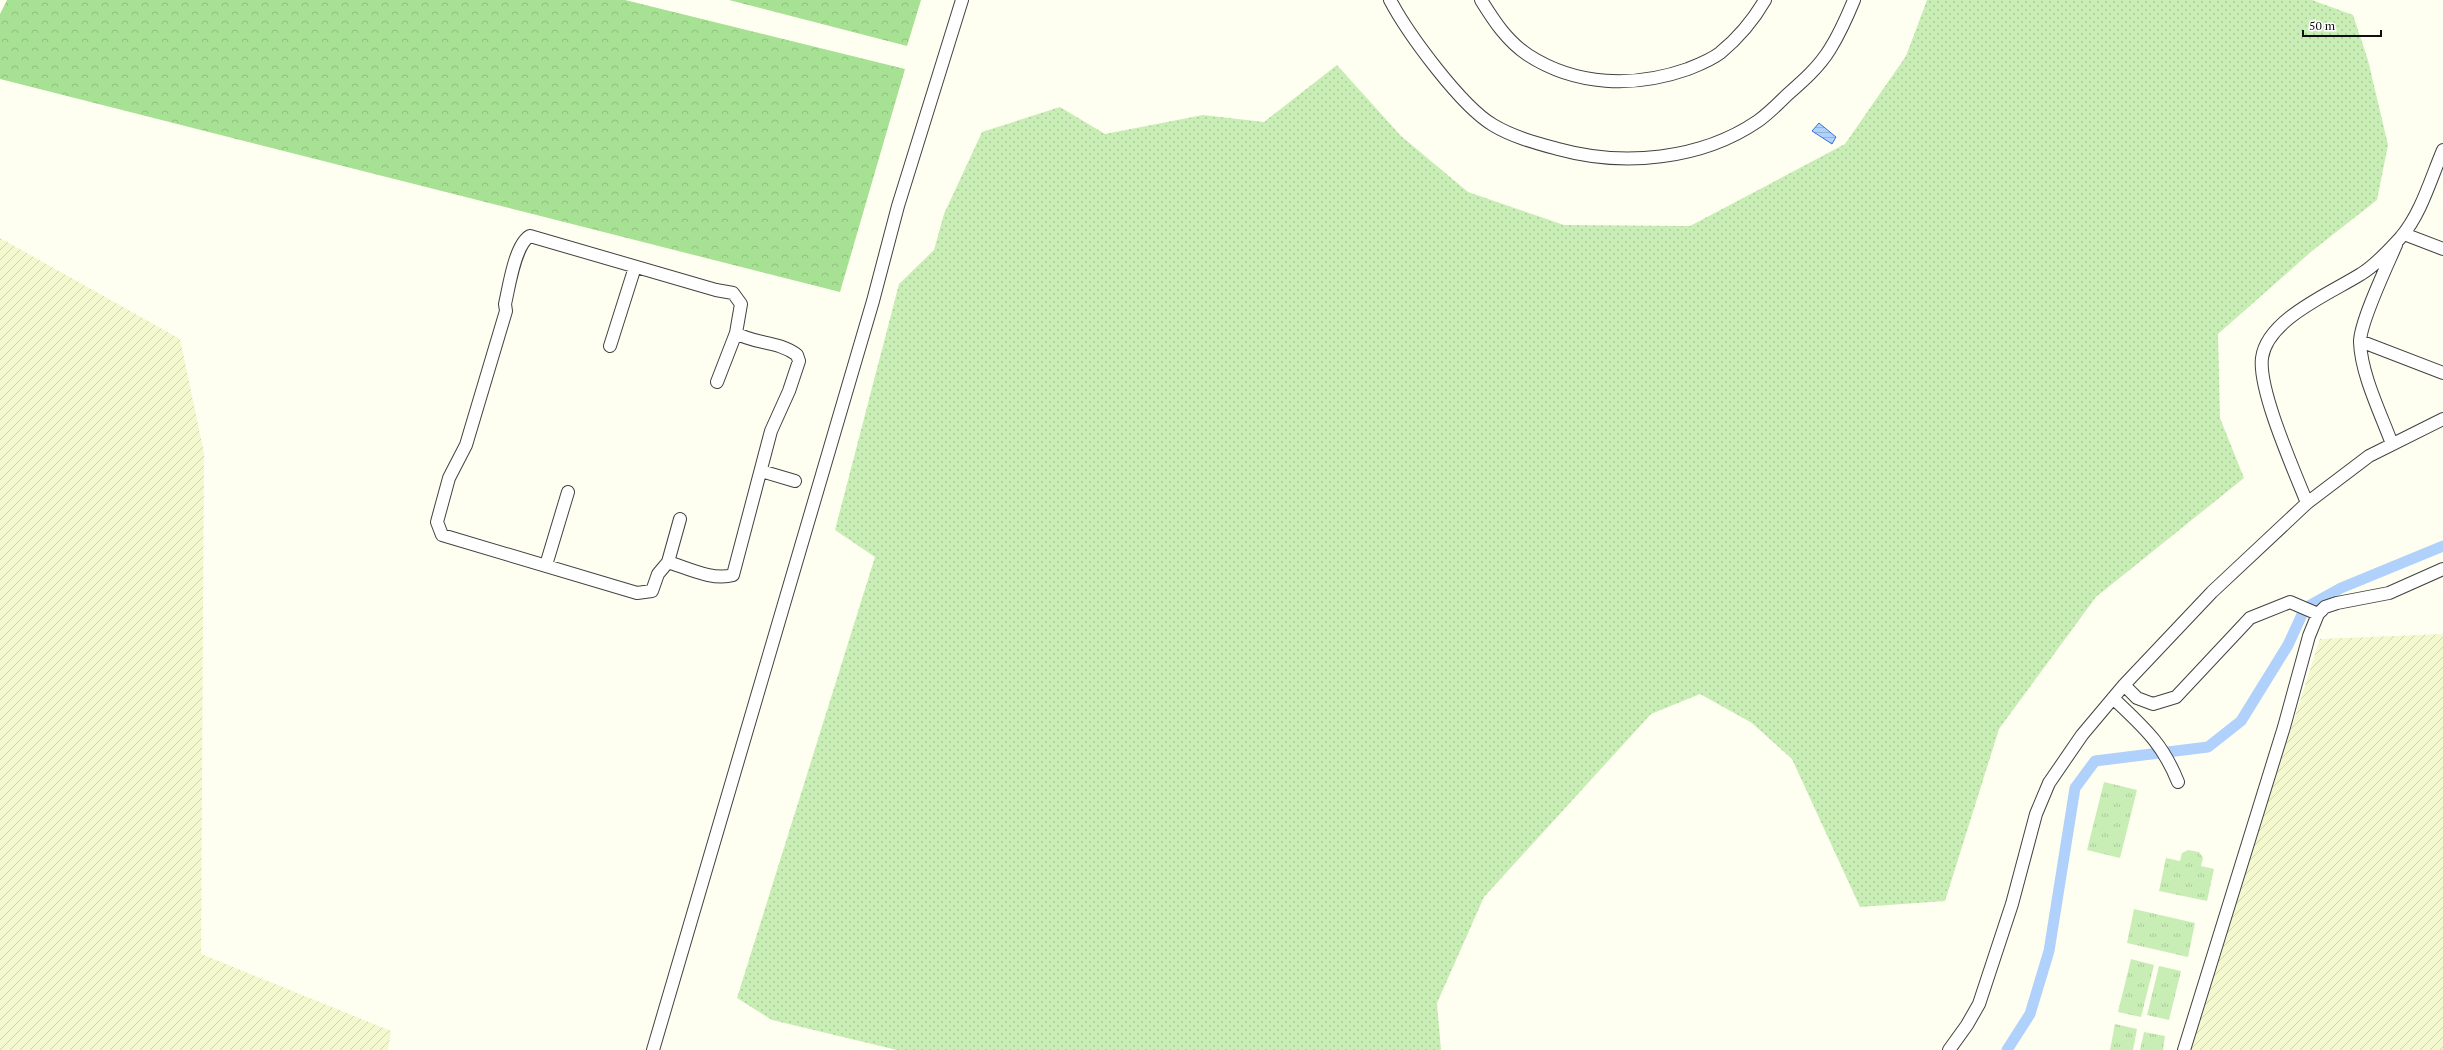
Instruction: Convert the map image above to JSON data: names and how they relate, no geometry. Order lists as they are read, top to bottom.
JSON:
{
  "scale_bar": "50 m"
}
